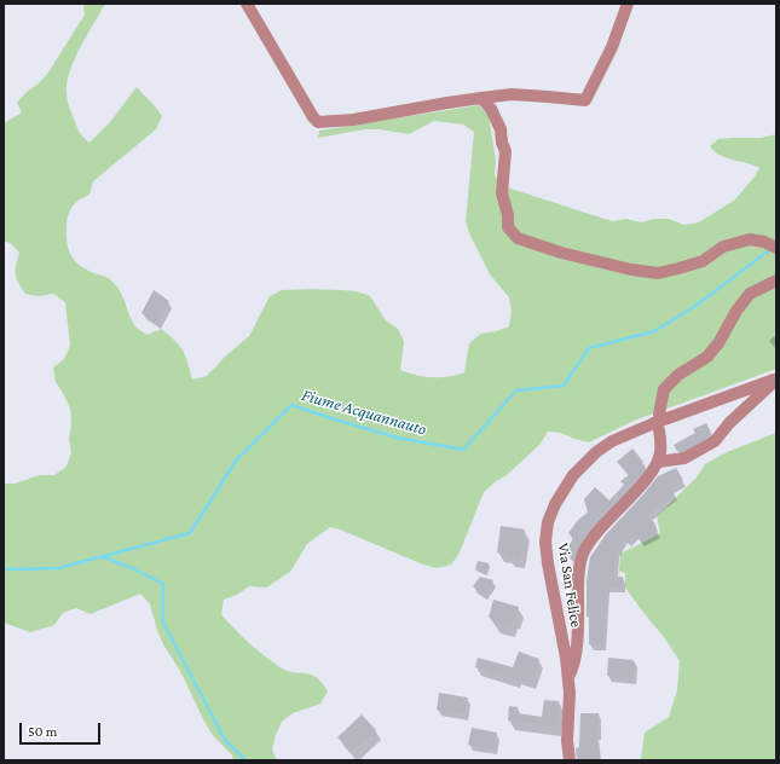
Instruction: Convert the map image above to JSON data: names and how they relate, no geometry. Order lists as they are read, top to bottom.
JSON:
{
  "streets": {
    "street": ["Via San Felice"]
  },
  "water": ["Fiume Acquannauto"],
  "scale_bar": "50 m"
}
